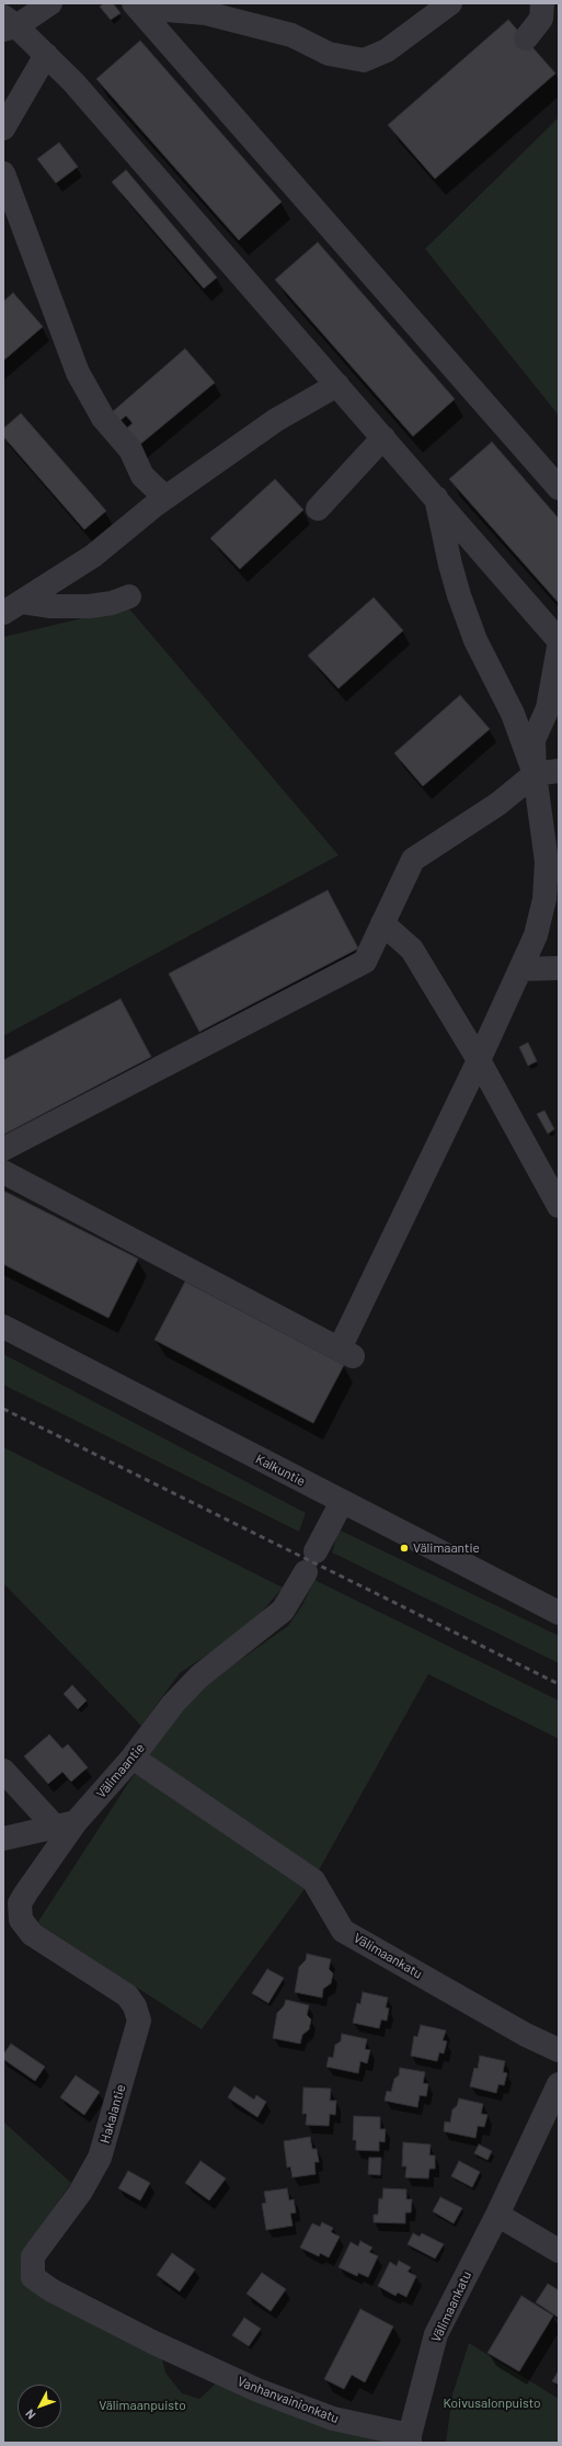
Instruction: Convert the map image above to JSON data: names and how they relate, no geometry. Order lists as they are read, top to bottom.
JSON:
{
  "streets": {
    "street": [
      "Kalkuntie",
      "Välimaantie",
      "Välimaankatu",
      "Hakalantie",
      "Vanhanvainionkatu"
    ]
  },
  "crossings": [
    ["Kalkuntie", "Välimaantie"],
    ["Välimaantie", "Välimaankatu"],
    ["Välimaantie", "Hakalantie"],
    ["Välimaankatu", "Vanhanvainionkatu"],
    ["Hakalantie", "Vanhanvainionkatu"]
  ],
  "parks": ["Koivusalonpuisto", "Välimaanpuisto"],
  "places": ["Välimaantie"],
  "north": "bottom left"
}
